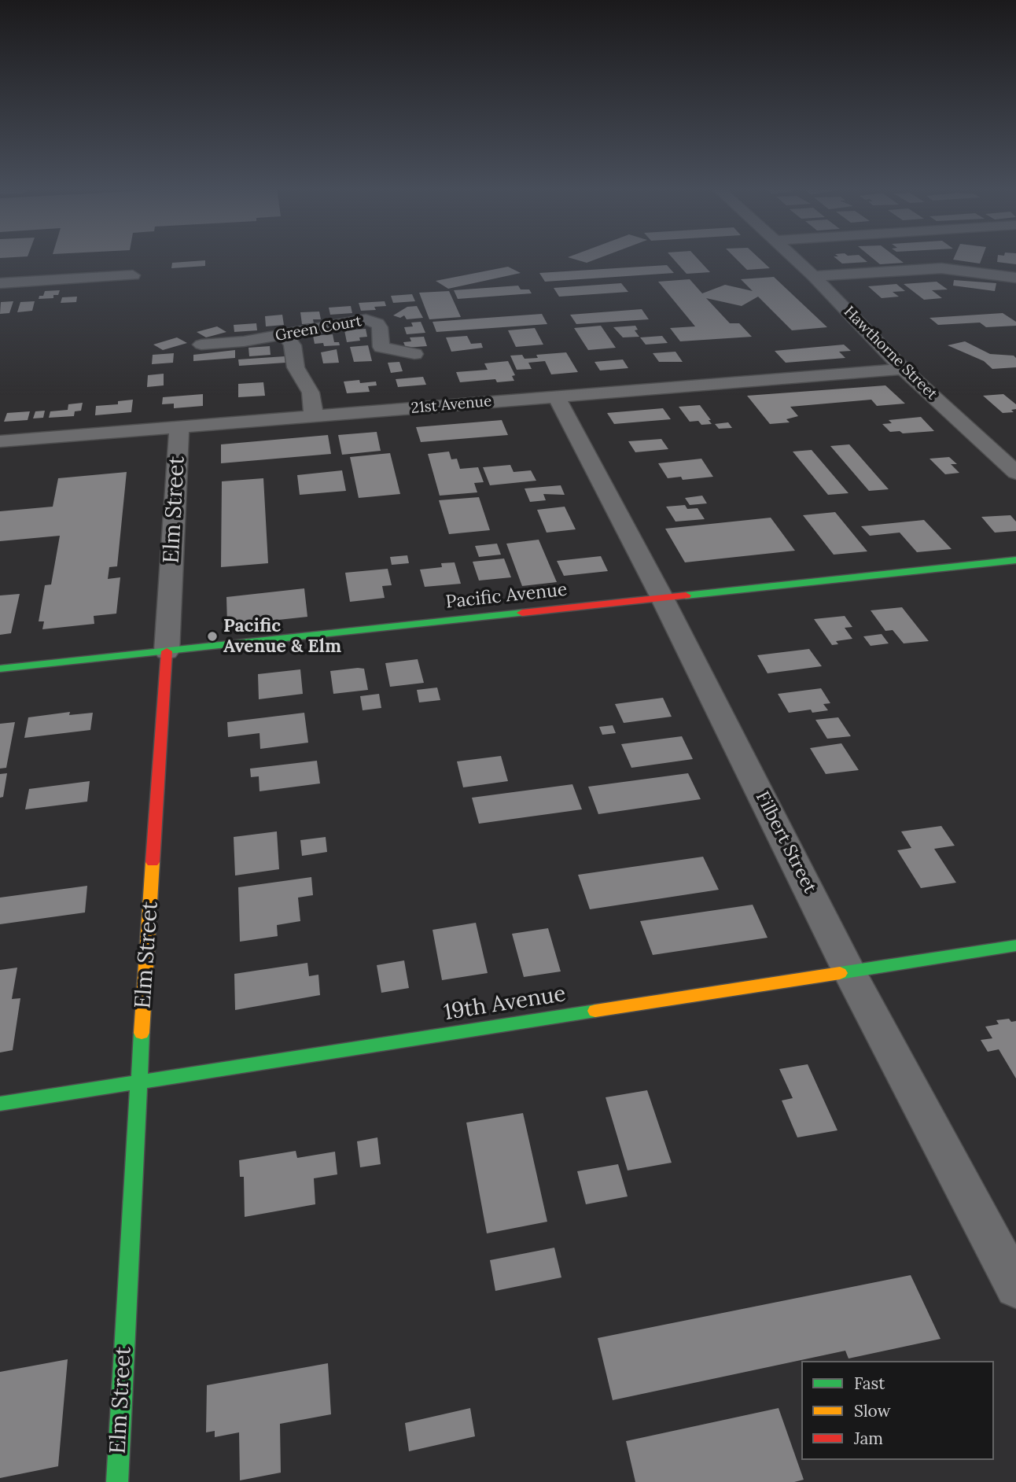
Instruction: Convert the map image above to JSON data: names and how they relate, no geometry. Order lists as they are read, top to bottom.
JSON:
{
  "streets": {
    "main road": ["Elm Street", "Pacific Avenue", "19th Avenue"],
    "street": [
      "Green Court",
      "Hawthorne Street",
      "21st Avenue",
      "Filbert Street"
    ]
  },
  "crossings": [
    ["Hawthorne Street", "21st Avenue"],
    ["21st Avenue", "Elm Street"],
    ["21st Avenue", "Filbert Street"],
    ["Elm Street", "Pacific Avenue"],
    ["Elm Street", "19th Avenue"],
    ["Pacific Avenue", "Filbert Street"],
    ["Filbert Street", "19th Avenue"]
  ],
  "places": ["Pacific Avenue & Elm"],
  "legend": ["Fast", "Slow", "Jam"]
}
